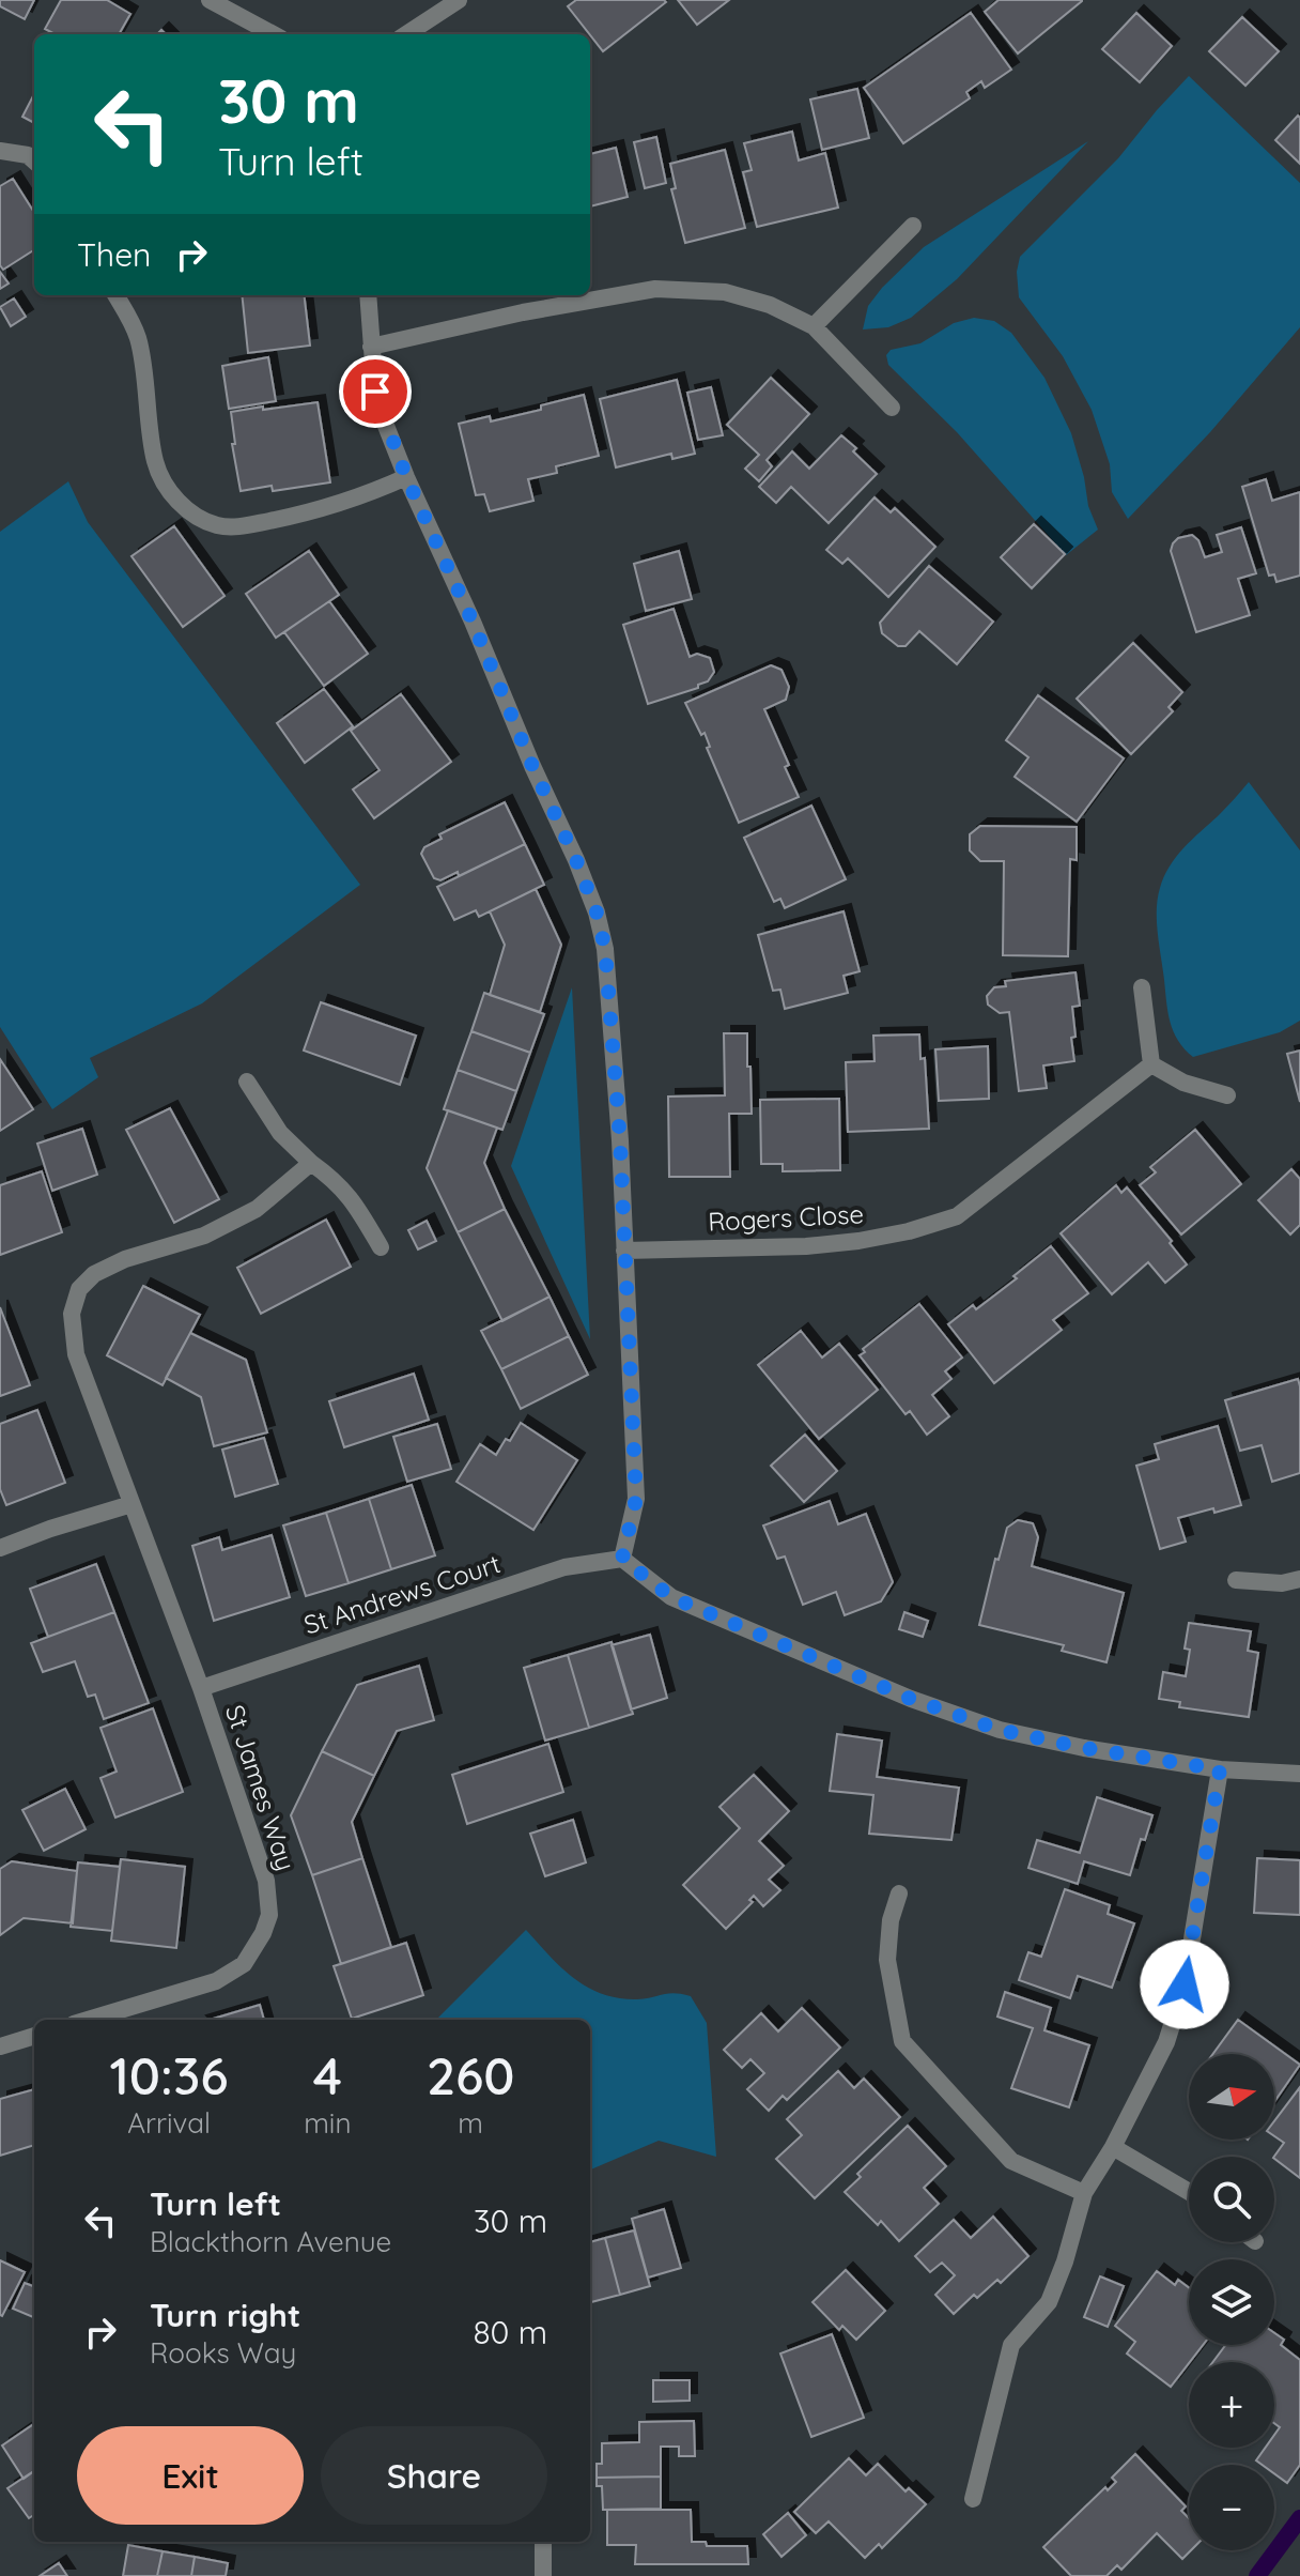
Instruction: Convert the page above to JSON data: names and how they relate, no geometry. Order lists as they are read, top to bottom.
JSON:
{
  "streets": {
    "street": ["Rogers Close", "St Andrews Court", "St James Way"]
  },
  "crossings": [
    ["St Andrews Court", "St James Way"]
  ],
  "north": "right",
  "page": {
    "turn": ["30 m", "Turn left"],
    "then": "Then",
    "eta": [
      "10:36",
      "Arrival",
      "4",
      "min",
      "260",
      "m"
    ],
    "map_buttons": ["+", "−"],
    "list": [
      {
        "name": "Turn left",
        "note": "Blackthorn Avenue",
        "value": "30 m"
      },
      {
        "name": "Turn right",
        "note": "Rooks Way",
        "value": "80 m"
      }
    ],
    "buttons": ["Exit", "Share"]
  }
}
